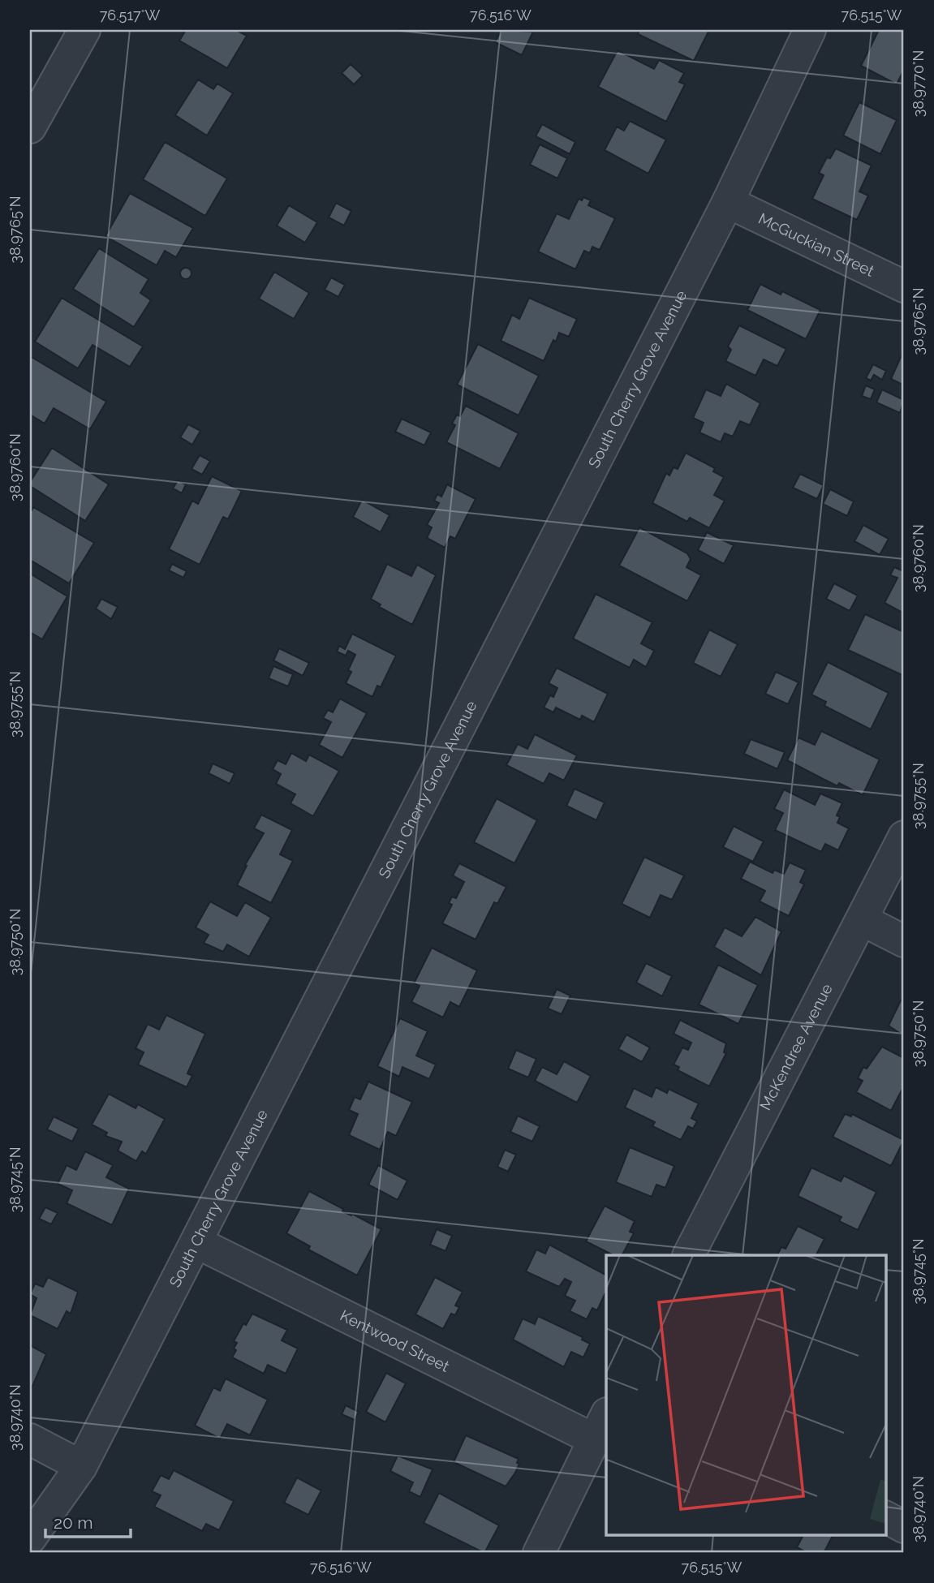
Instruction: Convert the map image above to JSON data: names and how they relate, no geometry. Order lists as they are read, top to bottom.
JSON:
{
  "streets": {
    "street": [
      "McGuckian Street",
      "South Cherry Grove Avenue",
      "McKendree Avenue",
      "Kentwood Street"
    ]
  },
  "crossings": [
    ["McGuckian Street", "South Cherry Grove Avenue"],
    ["South Cherry Grove Avenue", "Kentwood Street"]
  ],
  "scale_bar": "20 m",
  "coordinates": [
    "76.517°W",
    "76.516°W",
    "76.515°W",
    "38.9770°N",
    "38.9765°N",
    "38.9760°N",
    "38.9755°N",
    "38.9750°N",
    "38.9745°N",
    "38.9740°N"
  ]
}
